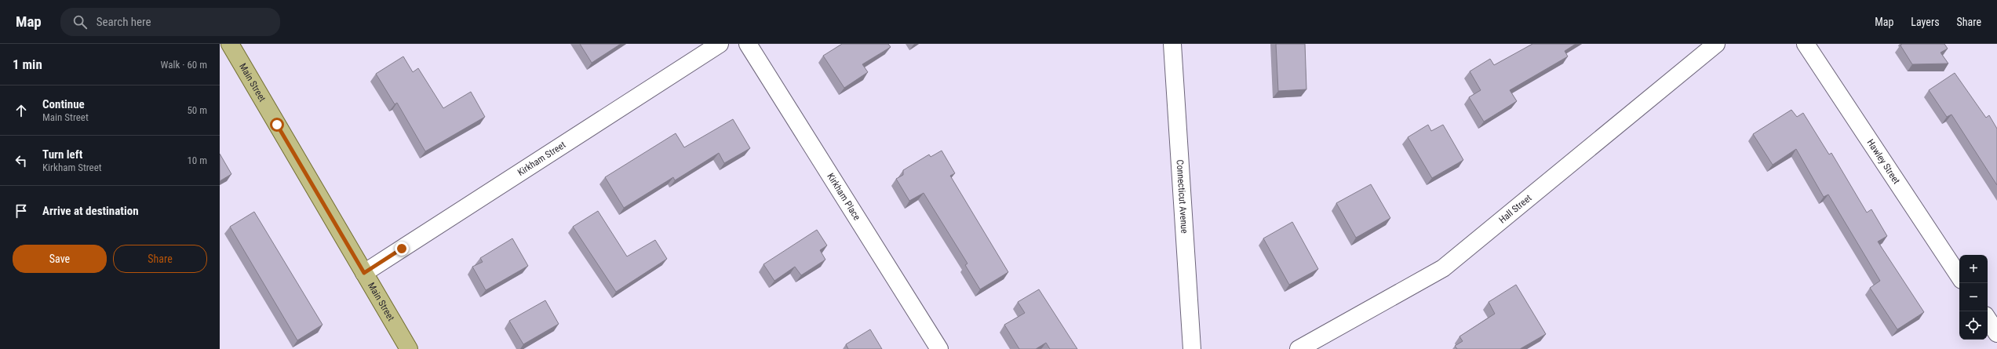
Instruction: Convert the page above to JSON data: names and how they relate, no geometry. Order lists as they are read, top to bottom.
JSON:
{
  "streets": {
    "main road": ["Main Street"],
    "street": [
      "Kirkham Street",
      "Hawley Street",
      "Kirkham Place",
      "Connecticut Avenue",
      "Hall Street"
    ]
  },
  "crossings": [
    ["Main Street", "Kirkham Street"]
  ],
  "page": {
    "header": "Map",
    "search": "Search here",
    "nav": ["Map", "Layers", "Share"],
    "heading": ["1 min", "Walk · 60 m"],
    "list": [
      ["Continue", "Main Street", "50 m"],
      ["Turn left", "Kirkham Street", "10 m"],
      "Arrive at destination"
    ],
    "buttons": ["Save", "Share"],
    "map_buttons": ["+", "−"]
  }
}
